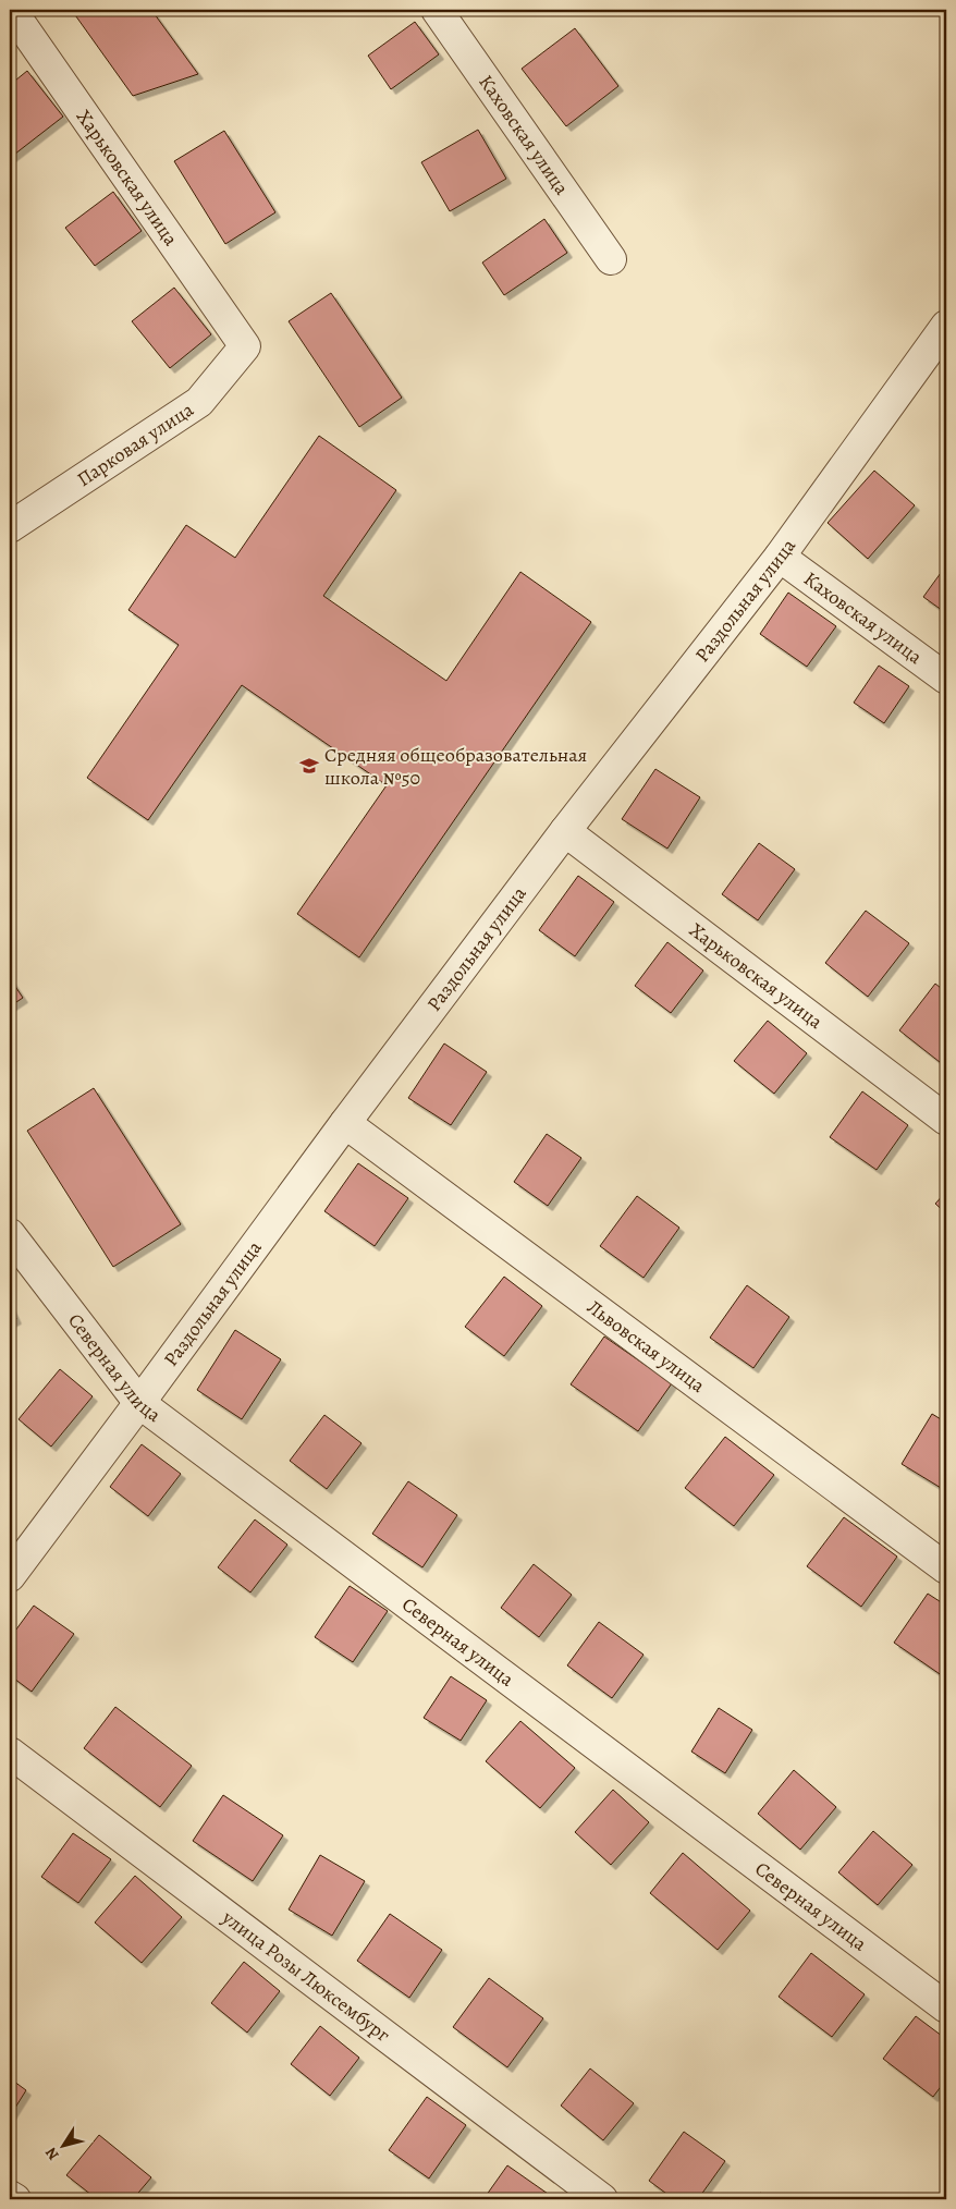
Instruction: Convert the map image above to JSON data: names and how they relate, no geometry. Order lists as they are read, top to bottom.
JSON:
{
  "streets": {
    "street": [
      "Каховская улица",
      "Харьковская улица",
      "Парковая улица",
      "Раздольная улица",
      "Львовская улица",
      "Северная улица",
      "улица Розы Люксембург"
    ]
  },
  "crossings": [
    ["Каховская улица", "Раздольная улица"],
    ["Харьковская улица", "Парковая улица"],
    ["Харьковская улица", "Раздольная улица"],
    ["Раздольная улица", "Львовская улица"],
    ["Раздольная улица", "Северная улица"]
  ],
  "places": {
    "school or university": ["Средняя общеобразовательная школа №50"]
  },
  "north": "bottom left"
}
